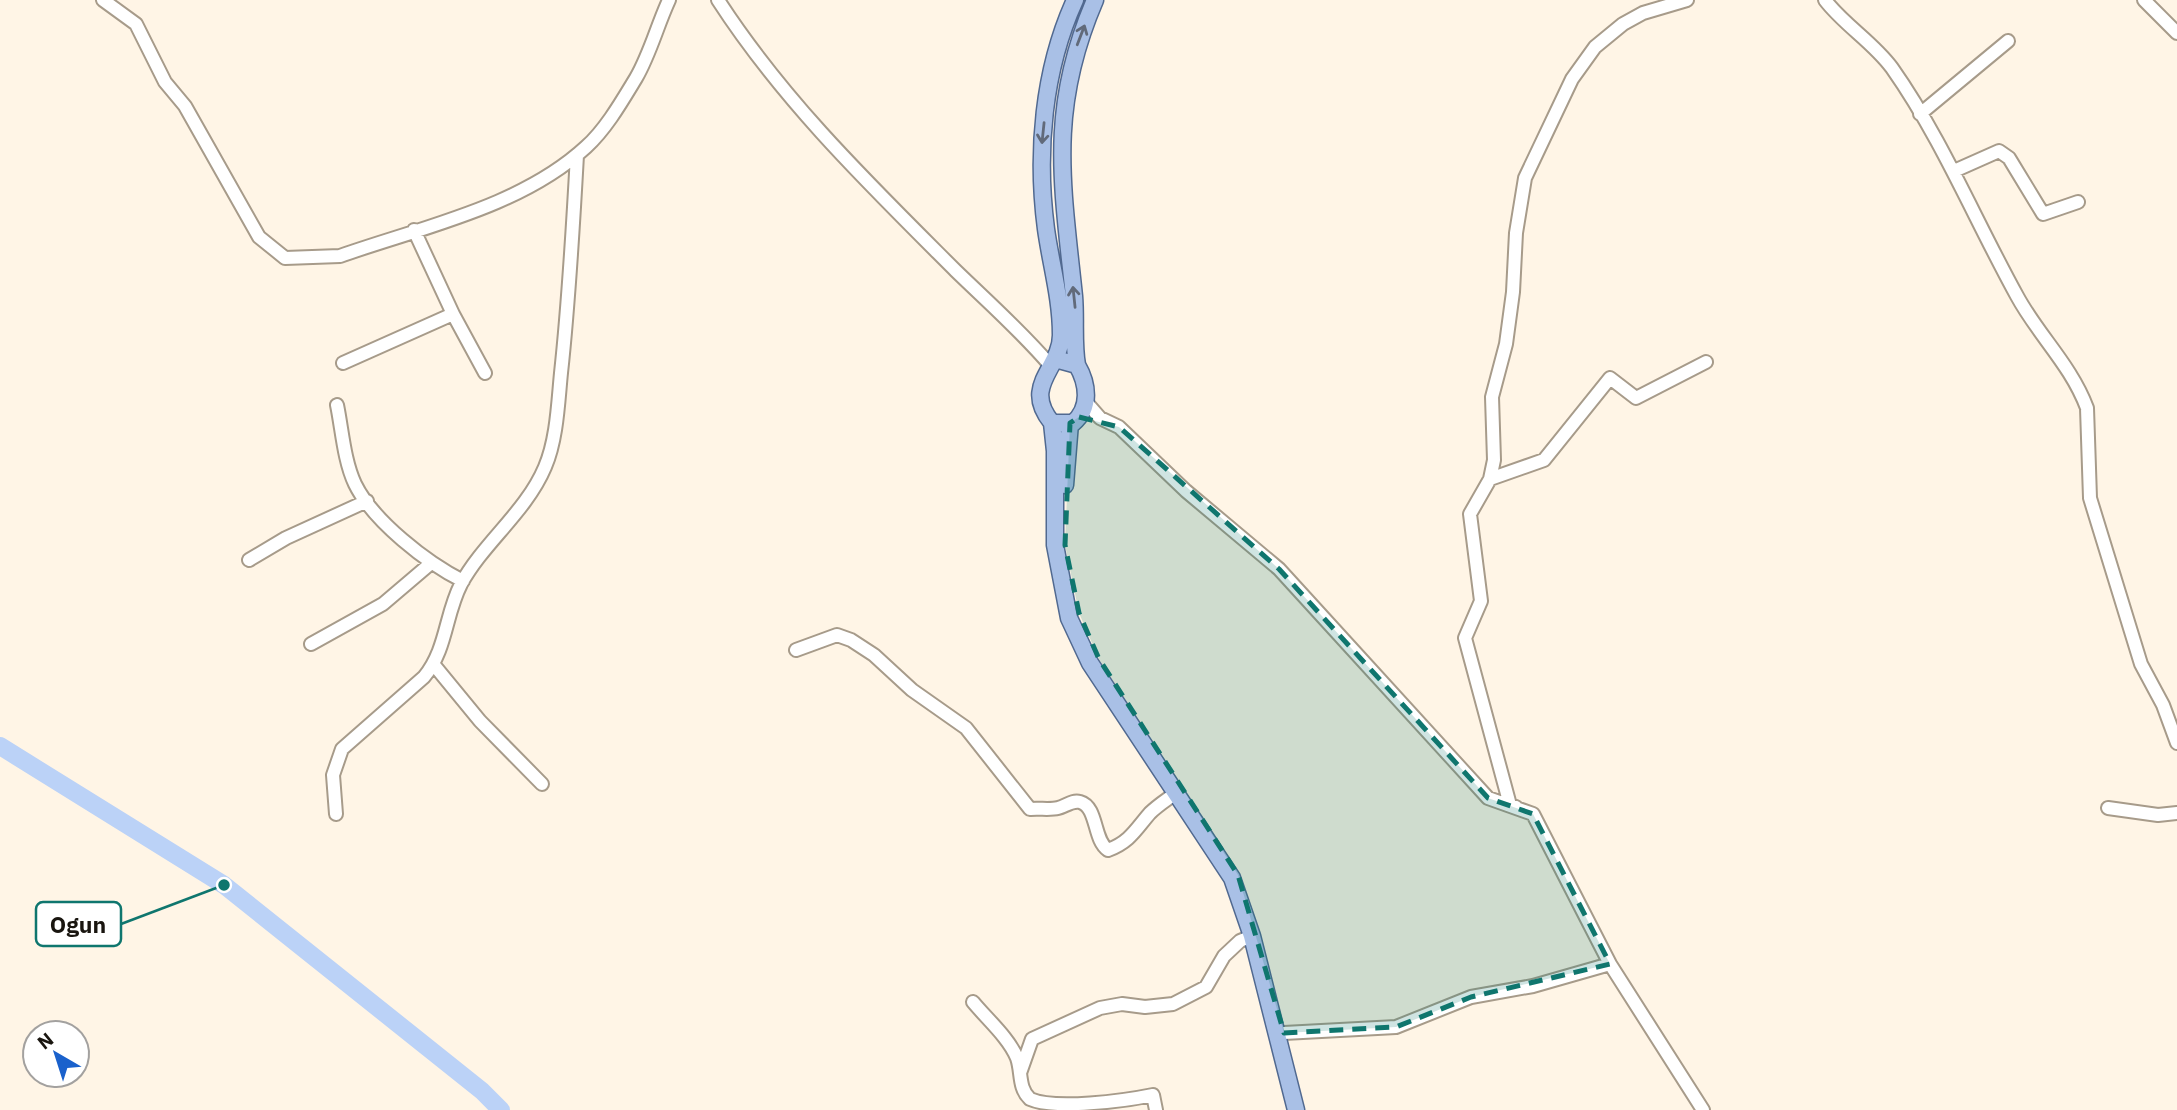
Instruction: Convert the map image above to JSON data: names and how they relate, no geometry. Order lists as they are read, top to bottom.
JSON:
{
  "places": ["Ogun"],
  "north": "top left"
}
